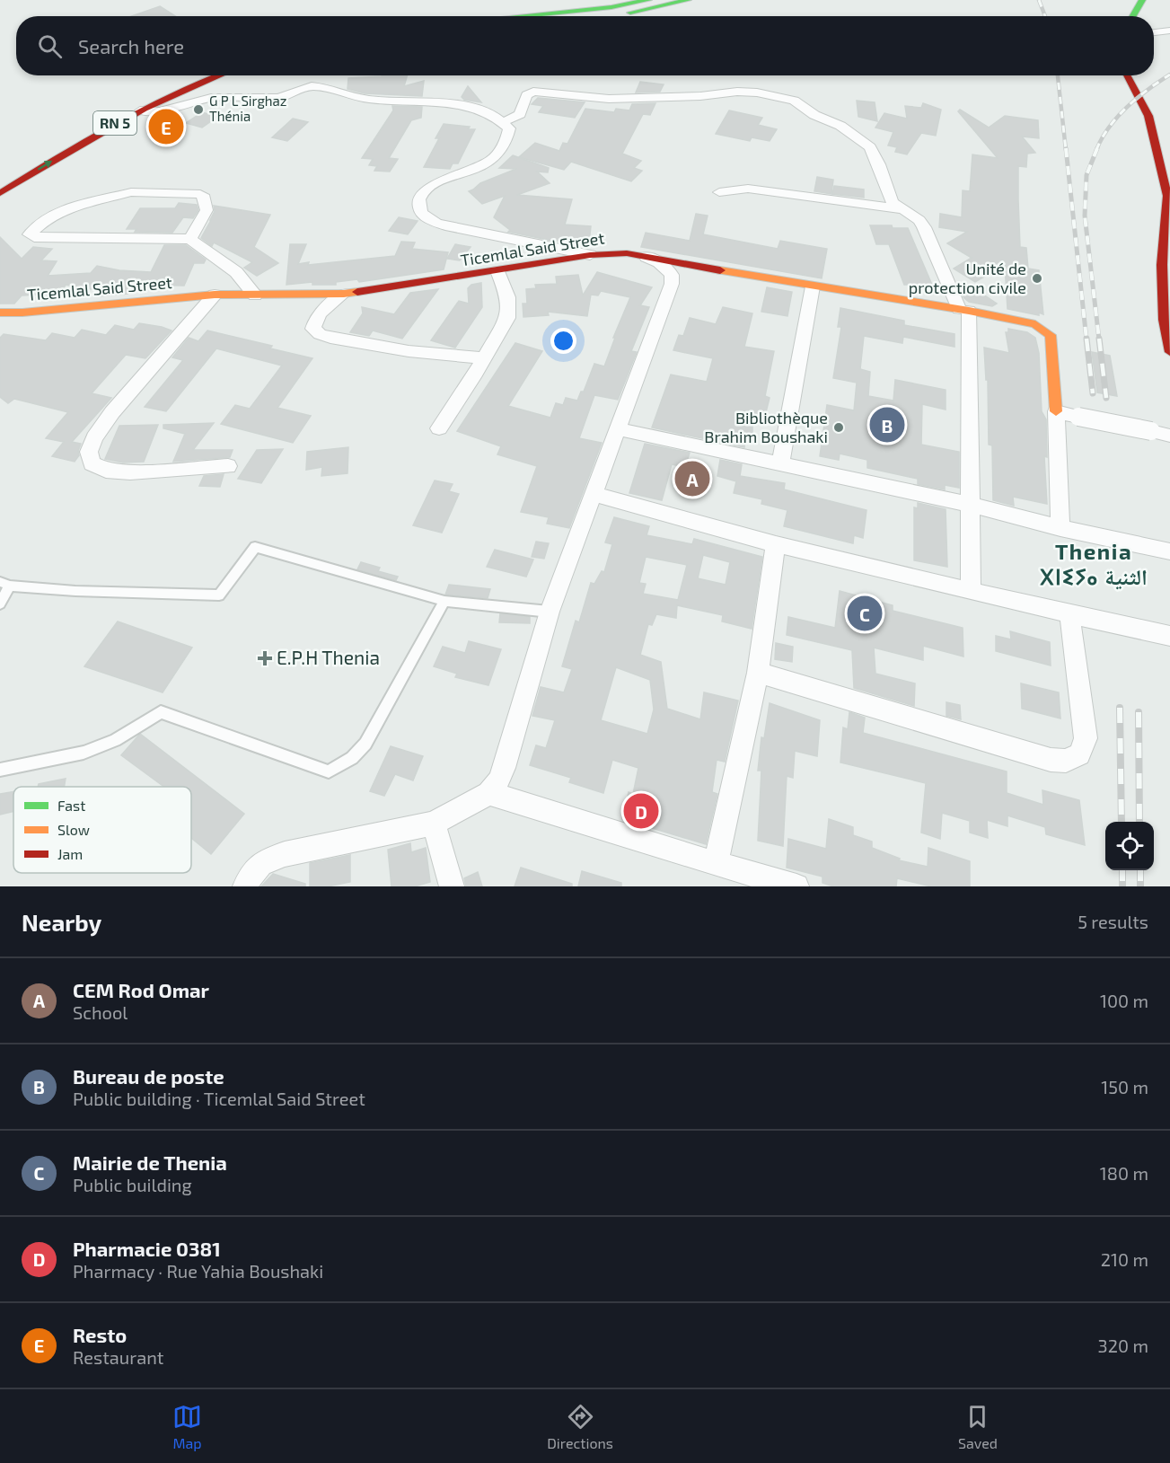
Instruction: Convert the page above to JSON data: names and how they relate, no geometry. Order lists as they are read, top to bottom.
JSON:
{
  "streets": {
    "main road": ["RN 5", "Ticemlal Said Street"]
  },
  "districts": ["Thenia ⵝⵏⵉⵢⴰ الثنية"],
  "places": {
    "other": ["G P L Sirghaz Thénia", "Unité de protection civile", "Bibliothèque Brahim Boushaki"],
    "health": ["E.P.H Thenia"]
  },
  "legend": ["Fast", "Slow", "Jam"],
  "page": {
    "search": "Search here",
    "pins": [
      "E",
      "B",
      "A",
      "C",
      "D"
    ],
    "heading": ["Nearby", "5 results"],
    "list": [
      {
        "mark": "A",
        "name": "CEM Rod Omar",
        "note": "School",
        "value": "100 m"
      },
      {
        "mark": "B",
        "name": "Bureau de poste",
        "note": "Public building · Ticemlal Said Street",
        "value": "150 m"
      },
      {
        "mark": "C",
        "name": "Mairie de Thenia",
        "note": "Public building",
        "value": "180 m"
      },
      {
        "mark": "D",
        "name": "Pharmacie 0381",
        "note": "Pharmacy · Rue Yahia Boushaki",
        "value": "210 m"
      },
      {
        "mark": "E",
        "name": "Resto",
        "note": "Restaurant",
        "value": "320 m"
      }
    ],
    "nav": ["Map", "Directions", "Saved"]
  }
}
